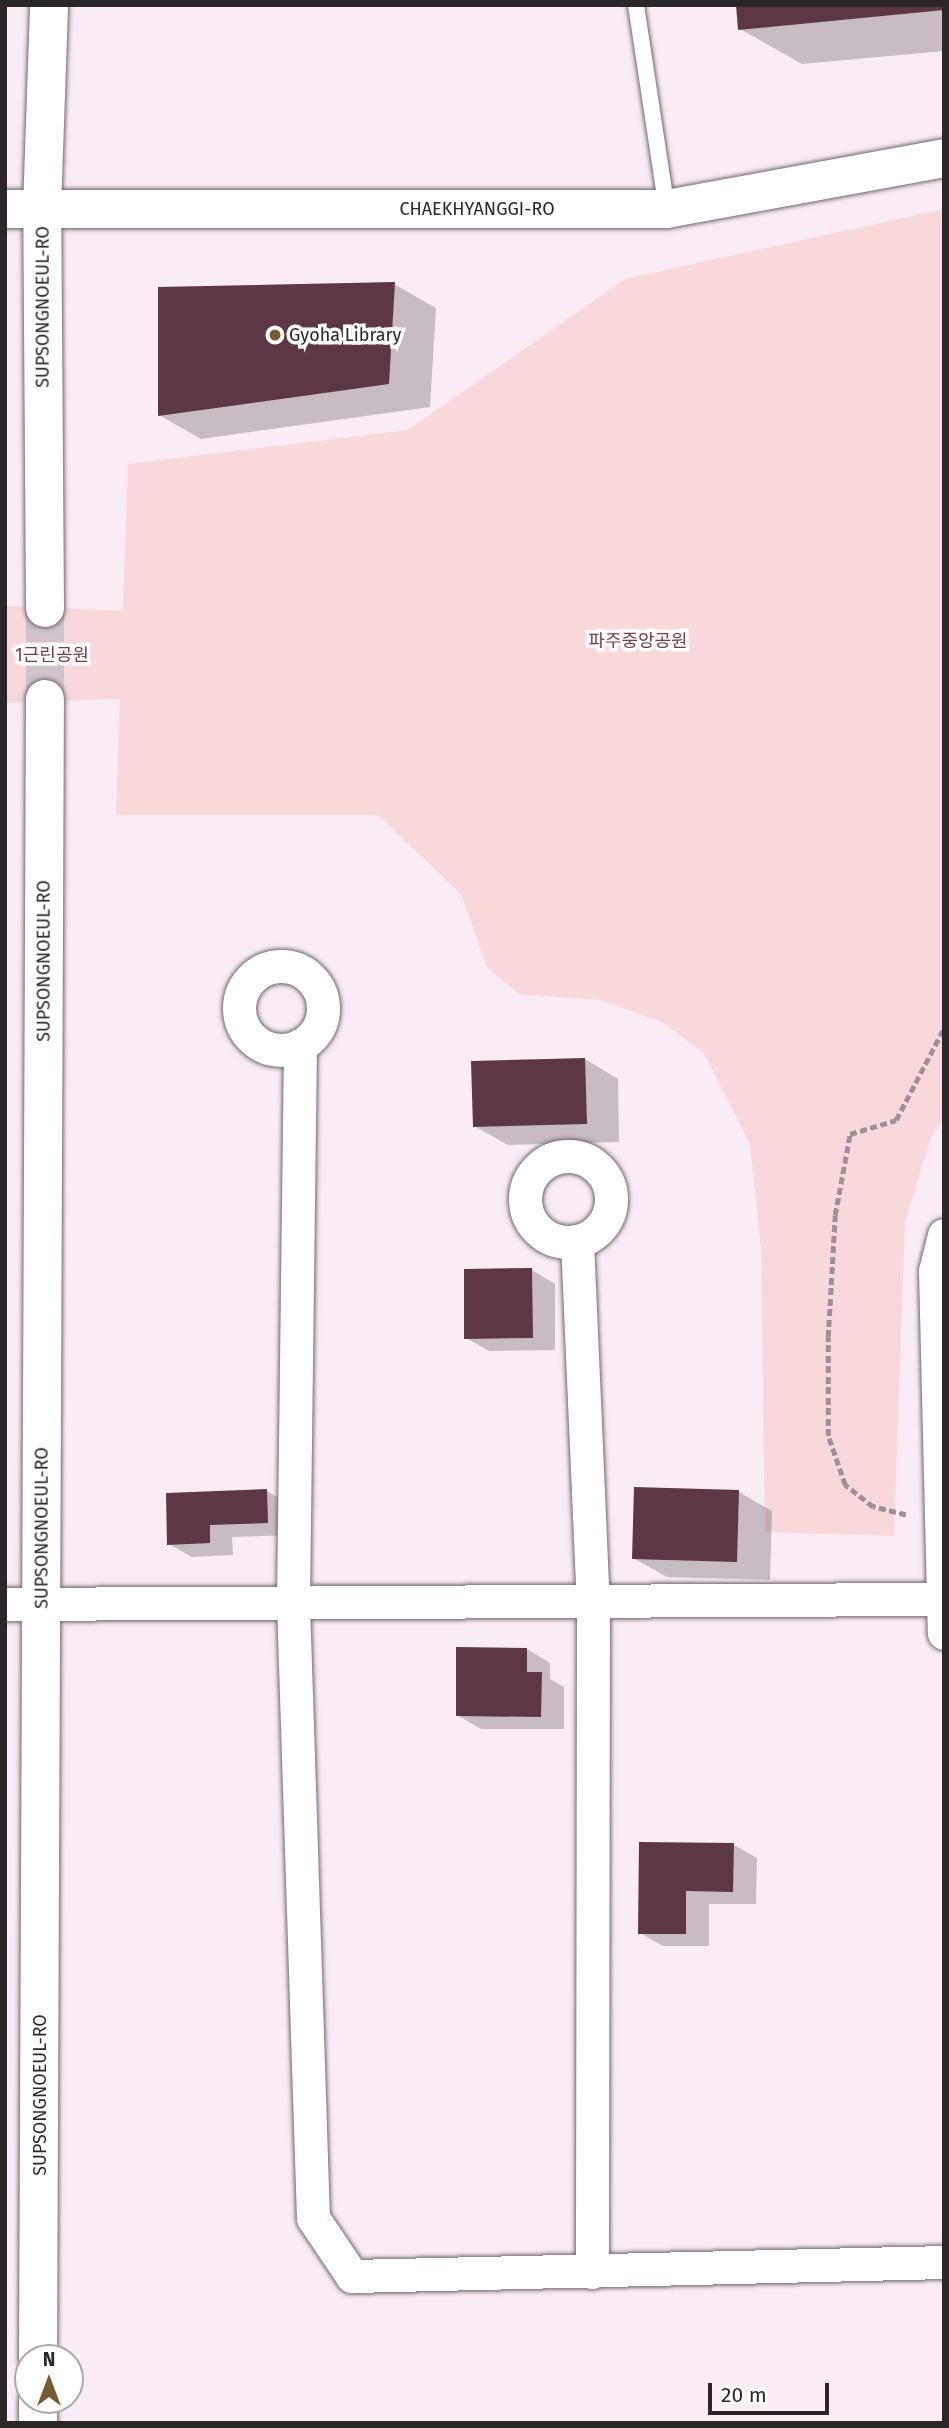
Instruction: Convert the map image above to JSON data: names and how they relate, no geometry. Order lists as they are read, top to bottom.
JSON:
{
  "streets": {
    "street": ["CHAEKHYANGGI-RO", "SUPSONGNOEUL-RO"]
  },
  "crossings": [
    ["CHAEKHYANGGI-RO", "SUPSONGNOEUL-RO"]
  ],
  "parks": ["파주중앙공원", "1근린공원"],
  "places": ["Gyoha Library"],
  "scale_bar": "20 m",
  "north": "top"
}
